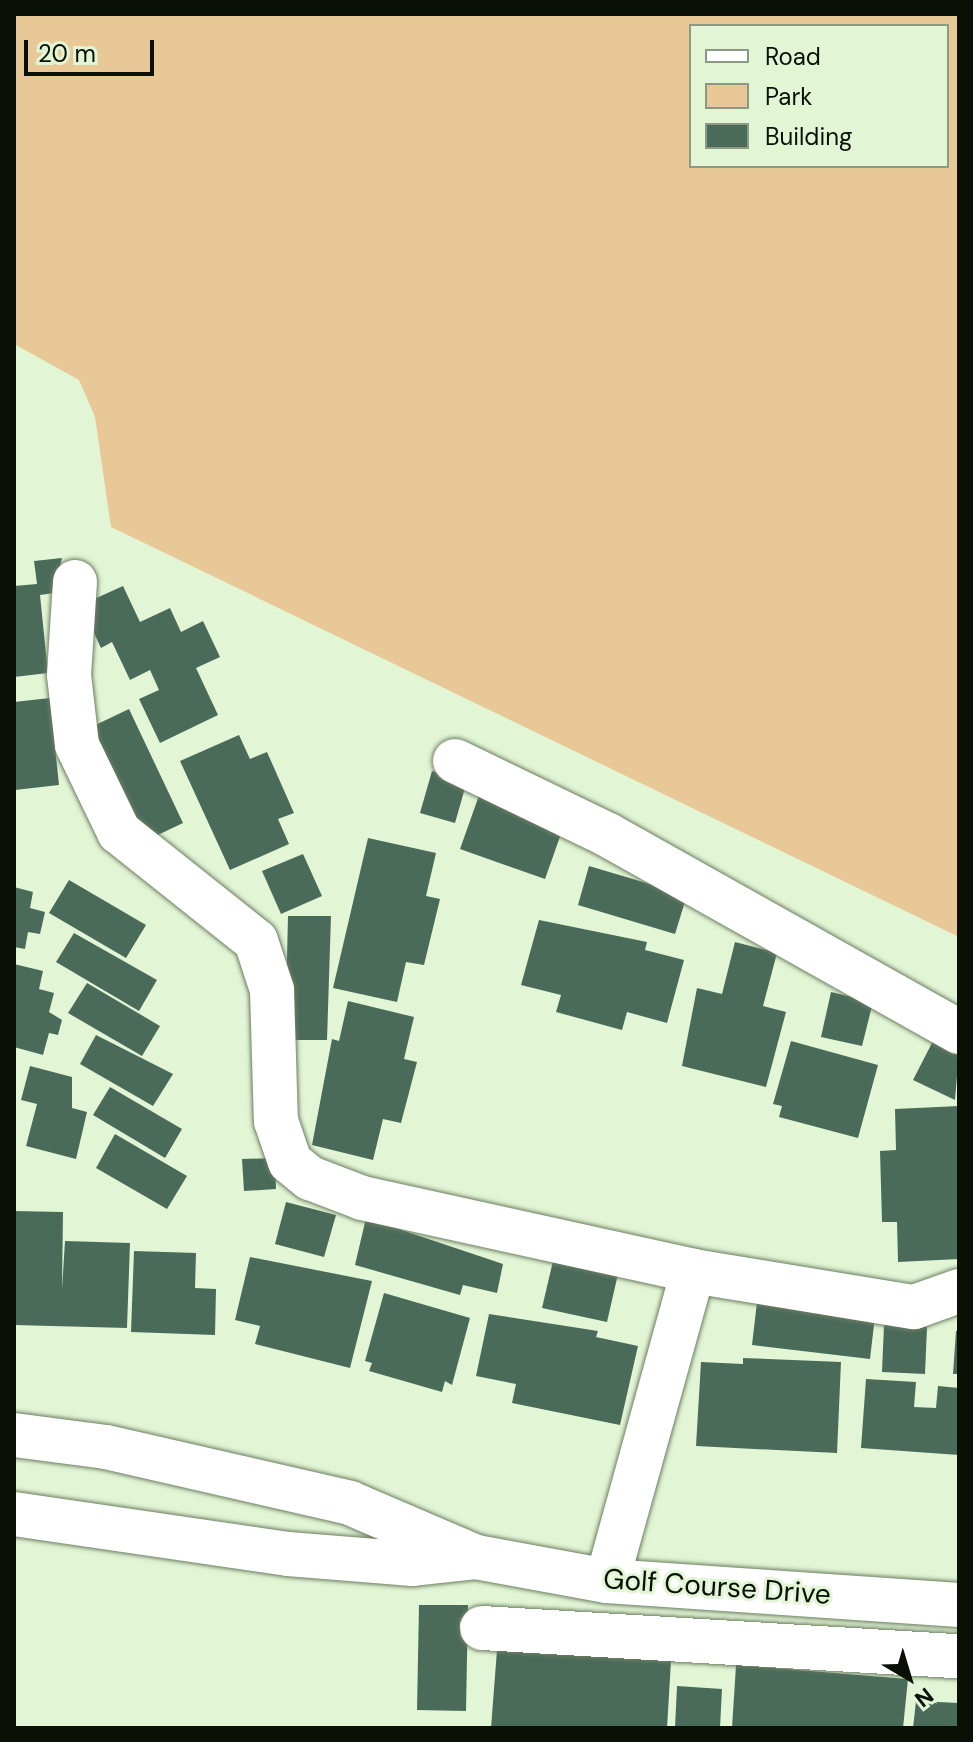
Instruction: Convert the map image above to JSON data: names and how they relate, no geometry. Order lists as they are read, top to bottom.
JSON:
{
  "streets": {
    "street": ["Golf Course Drive"]
  },
  "legend": ["Road", "Park", "Building"],
  "scale_bar": "20 m",
  "north": "bottom right"
}
